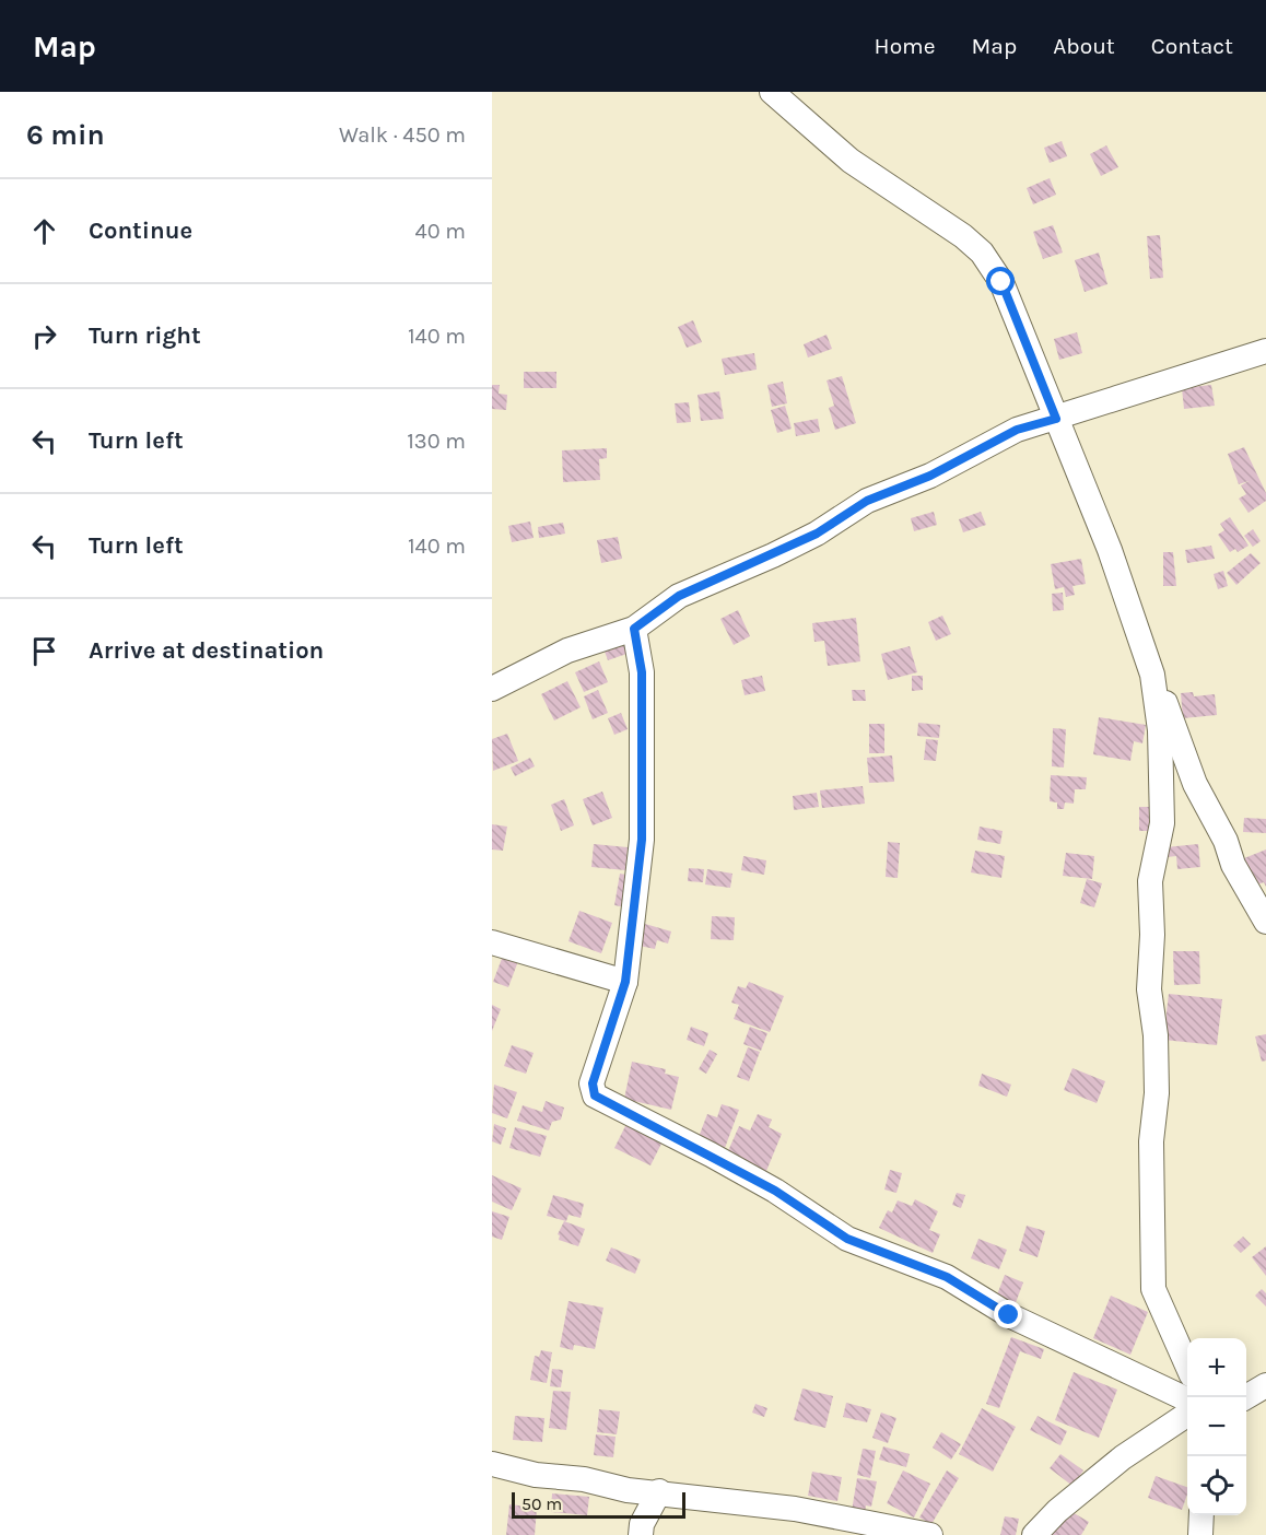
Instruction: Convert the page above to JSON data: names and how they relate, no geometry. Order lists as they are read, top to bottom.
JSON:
{
  "scale_bar": "50 m",
  "page": {
    "header": "Map",
    "nav": [
      "Home",
      "Map",
      "About",
      "Contact"
    ],
    "heading": ["6 min", "Walk · 450 m"],
    "list": [
      ["Continue", "40 m"],
      ["Turn right", "140 m"],
      ["Turn left", "130 m"],
      ["Turn left", "140 m"],
      "Arrive at destination"
    ],
    "map_buttons": ["+", "−"],
    "scale": "50 m"
  }
}
